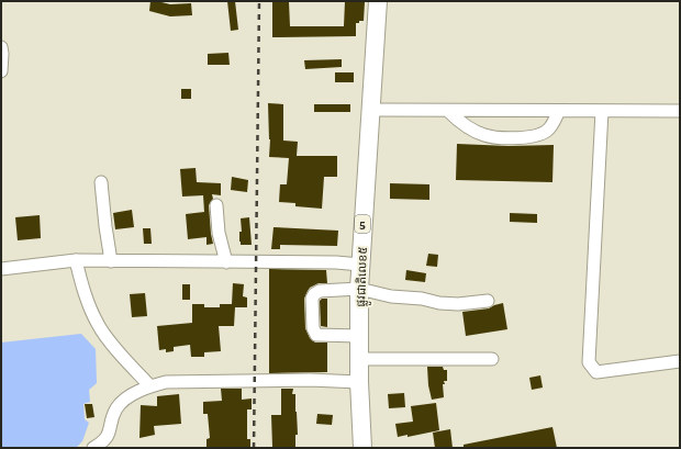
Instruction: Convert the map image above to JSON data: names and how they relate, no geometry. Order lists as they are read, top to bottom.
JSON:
{
  "streets": {
    "highway": ["5", "ផ្លូវជាតិលេខ៥"]
  }
}
